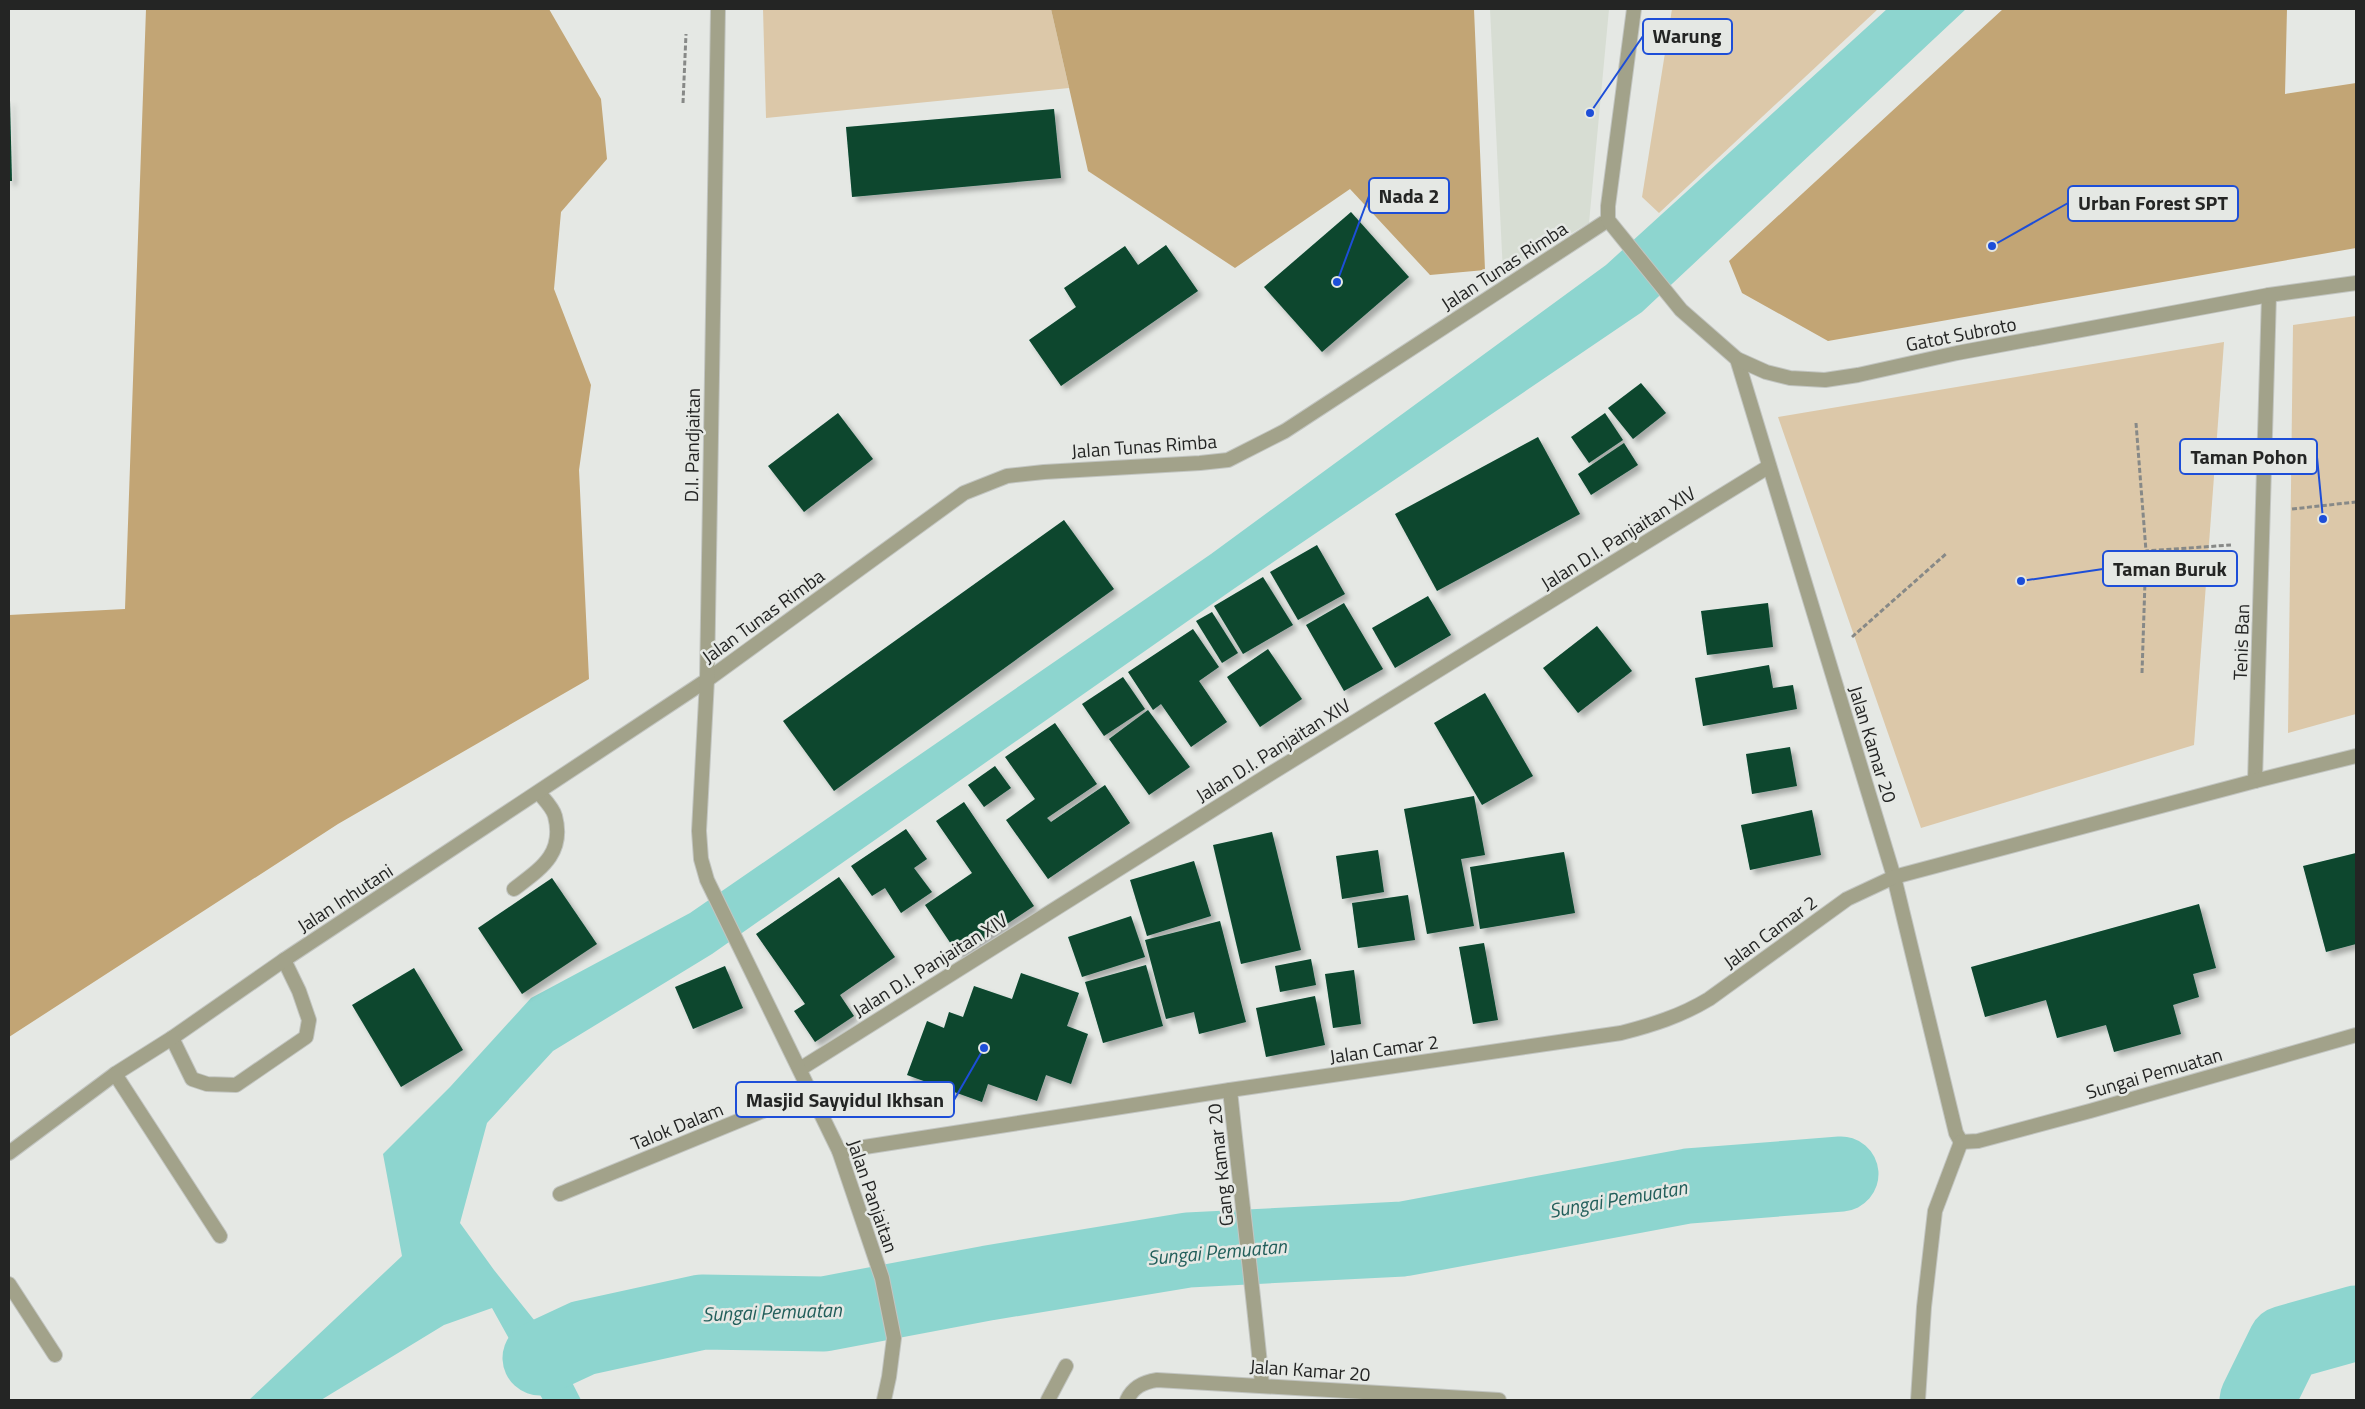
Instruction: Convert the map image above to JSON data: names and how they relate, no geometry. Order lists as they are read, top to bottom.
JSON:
{
  "streets": {
    "street": [
      "Jalan Tunas Rimba",
      "Gatot Subroto",
      "D.I. Pandjaitan",
      "Jalan D.I. Panjaitan XIV",
      "Tenis Ban",
      "Jalan Kamar 20",
      "Jalan Inhutani",
      "Jalan Camar 2",
      "Sungai Pemuatan",
      "Talok Dalam",
      "Gang Kamar 20",
      "Jalan Panjaitan"
    ]
  },
  "crossings": [
    ["Jalan Tunas Rimba", "Gatot Subroto"],
    ["Jalan Tunas Rimba", "D.I. Pandjaitan"],
    ["Jalan Tunas Rimba", "Jalan Inhutani"],
    ["Gatot Subroto", "Tenis Ban"],
    ["Gatot Subroto", "Jalan Kamar 20"],
    ["D.I. Pandjaitan", "Jalan Inhutani"],
    ["D.I. Pandjaitan", "Jalan Panjaitan"],
    ["Jalan D.I. Panjaitan XIV", "Jalan Kamar 20"],
    ["Jalan D.I. Panjaitan XIV", "Jalan Panjaitan"],
    ["Tenis Ban", "Jalan Camar 2"],
    ["Jalan Kamar 20", "Jalan Camar 2"],
    ["Jalan Kamar 20", "Sungai Pemuatan"],
    ["Jalan Kamar 20", "Gang Kamar 20"],
    ["Jalan Camar 2", "Gang Kamar 20"],
    ["Jalan Camar 2", "Jalan Panjaitan"],
    ["Talok Dalam", "Jalan Panjaitan"]
  ],
  "water": ["Sungai Pemuatan"],
  "places": [
    "Warung",
    "Urban Forest SPT",
    "Nada 2",
    "Taman Pohon",
    "Taman Buruk",
    "Masjid Sayyidul Ikhsan"
  ]
}
